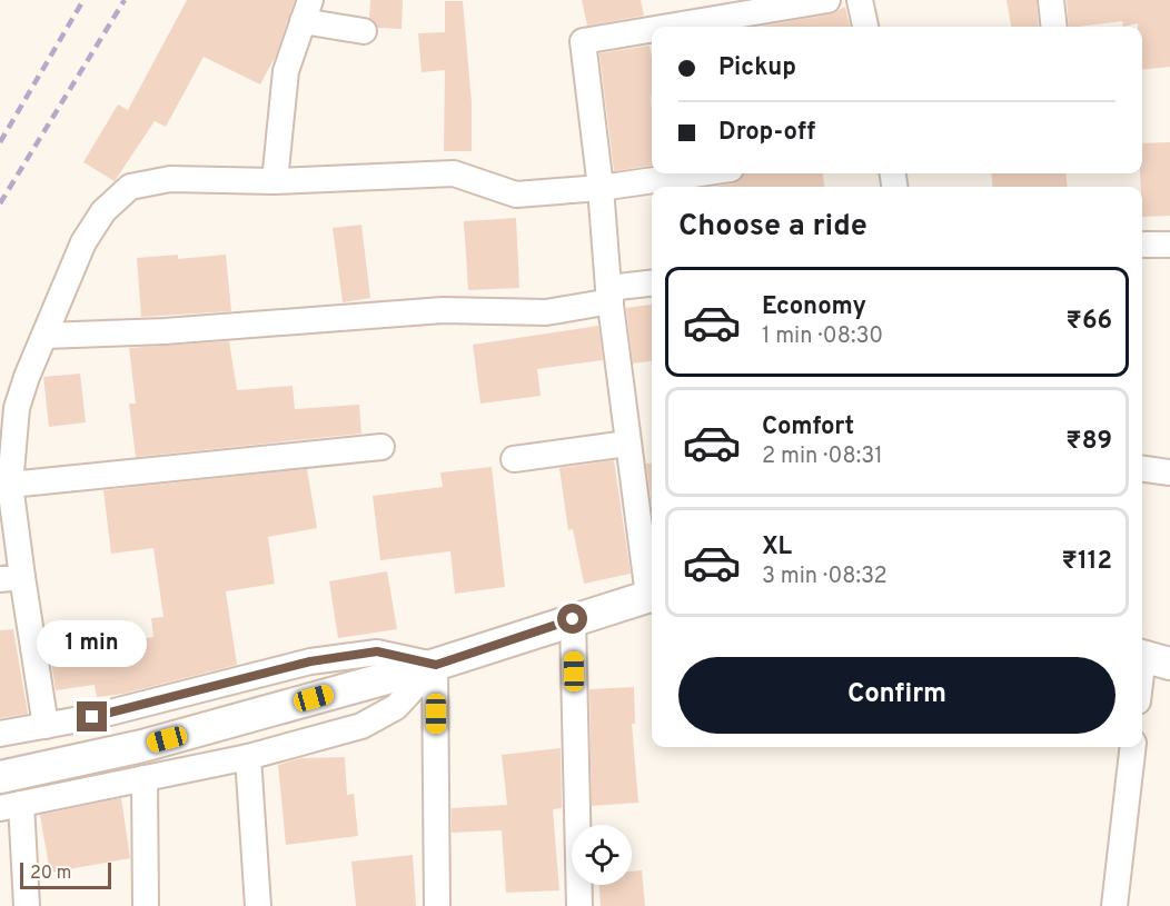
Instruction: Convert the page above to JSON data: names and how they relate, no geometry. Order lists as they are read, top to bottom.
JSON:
{
  "scale_bar": "20 m",
  "page": {
    "banner": ["Pickup", "Drop-off"],
    "heading": "Choose a ride",
    "list": [
      {
        "name": "Economy",
        "note": "1 min · 08:30",
        "value": "₹66"
      },
      {
        "name": "Comfort",
        "note": "2 min · 08:31",
        "value": "₹89"
      },
      {
        "name": "XL",
        "note": "3 min · 08:32",
        "value": "₹112"
      }
    ],
    "bubble": "1 min",
    "buttons": "Confirm",
    "scale": "20 m"
  }
}
